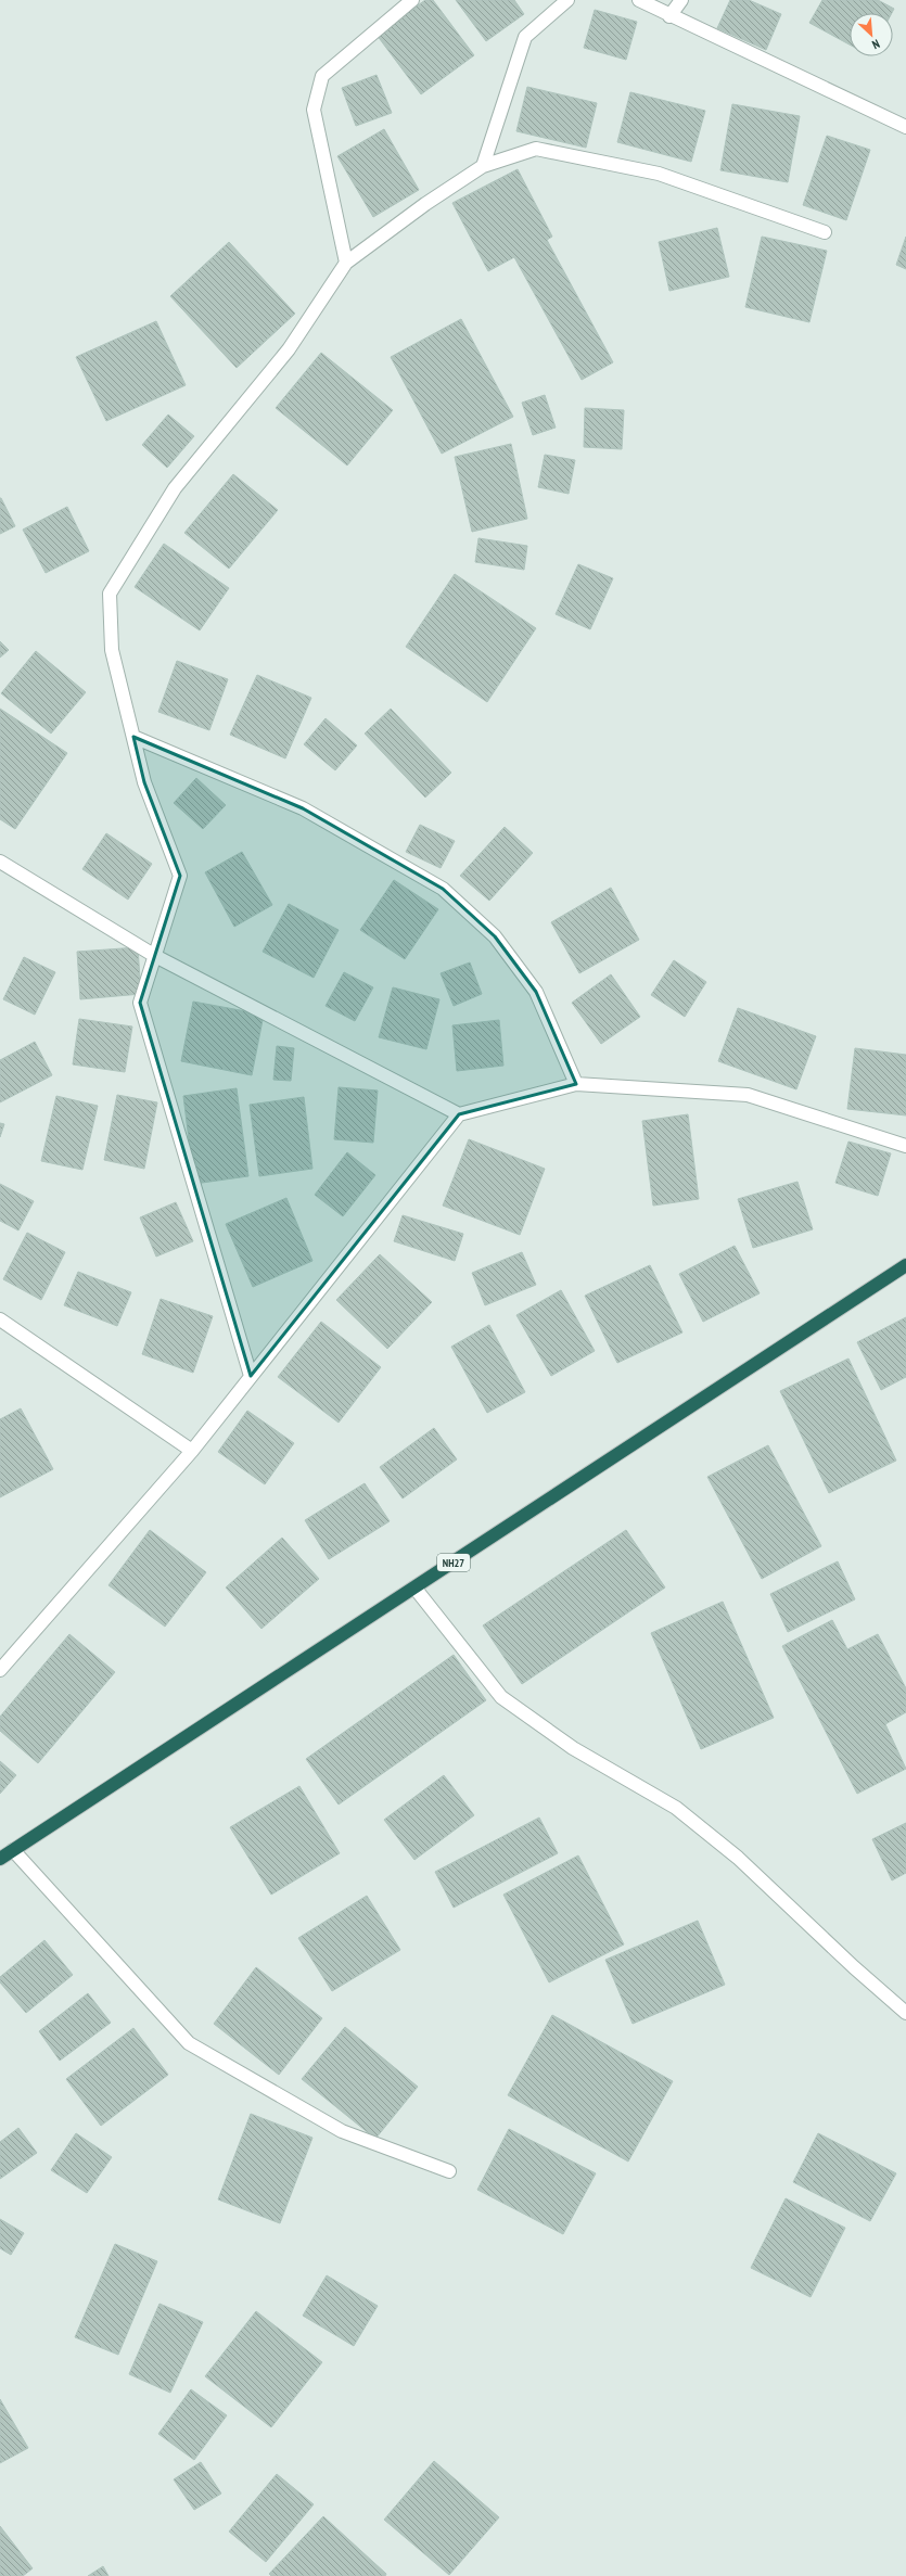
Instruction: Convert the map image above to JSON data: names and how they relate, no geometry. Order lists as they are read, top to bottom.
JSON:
{
  "streets": {
    "highway": ["NH27"]
  },
  "north": "bottom right"
}
